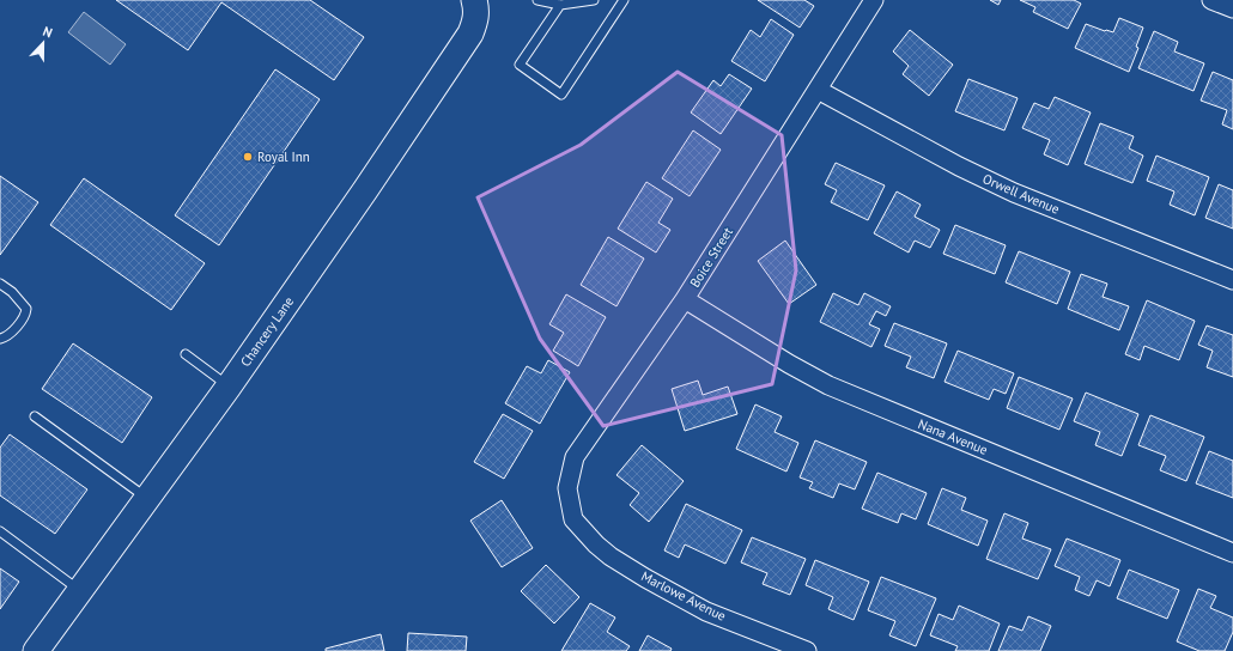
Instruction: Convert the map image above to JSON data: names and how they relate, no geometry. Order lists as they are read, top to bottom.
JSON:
{
  "streets": {
    "street": [
      "Orwell Avenue",
      "Boice Street",
      "Chancery Lane",
      "Nana Avenue",
      "Marlowe Avenue"
    ]
  },
  "crossings": [
    ["Orwell Avenue", "Boice Street"],
    ["Boice Street", "Nana Avenue"],
    ["Boice Street", "Marlowe Avenue"]
  ],
  "places": ["Royal Inn"],
  "north": "top"
}
